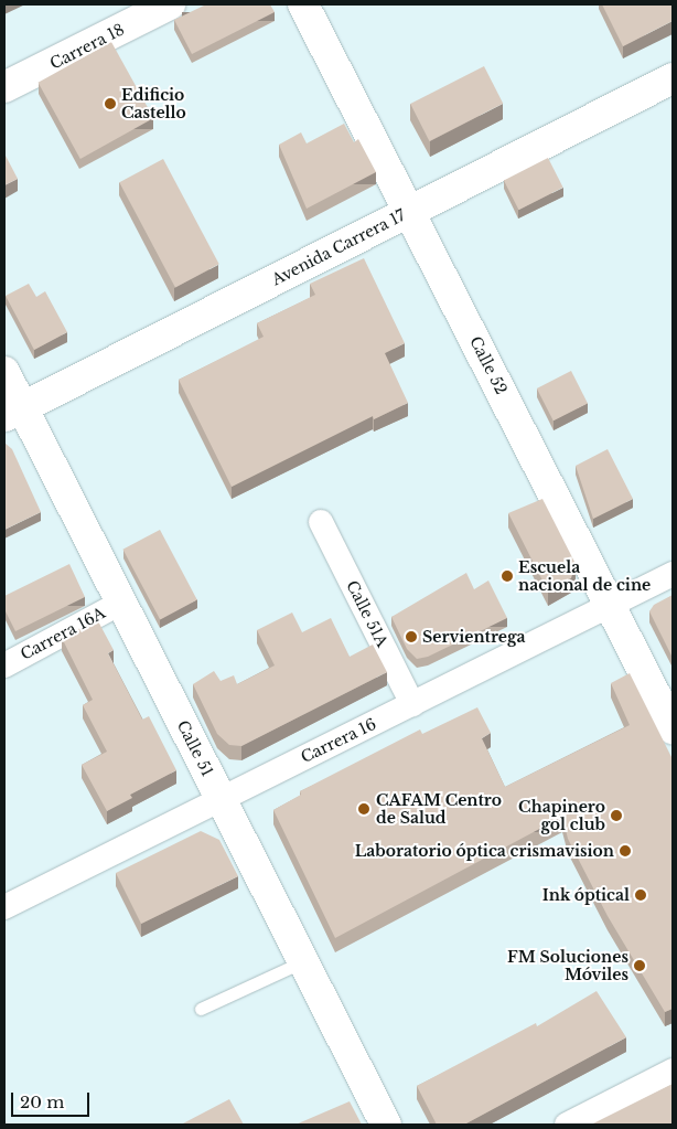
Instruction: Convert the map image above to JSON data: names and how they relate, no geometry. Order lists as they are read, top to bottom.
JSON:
{
  "streets": {
    "street": [
      "Carrera 18",
      "Avenida Carrera 17",
      "Calle 52",
      "Calle 51A",
      "Carrera 16A",
      "Carrera 16",
      "Calle 51"
    ]
  },
  "crossings": [
    ["Avenida Carrera 17", "Calle 52"],
    ["Avenida Carrera 17", "Calle 51"],
    ["Calle 52", "Carrera 16"],
    ["Calle 51A", "Carrera 16"],
    ["Carrera 16A", "Calle 51"],
    ["Carrera 16", "Calle 51"]
  ],
  "places": [
    "Edificio Castello",
    "Escuela nacional de cine",
    "Servientrega",
    "CAFAM Centro de Salud",
    "Chapinero gol club",
    "Laboratorio óptica crismavision",
    "Ink óptical",
    "FM Soluciones Móviles"
  ],
  "scale_bar": "20 m"
}
